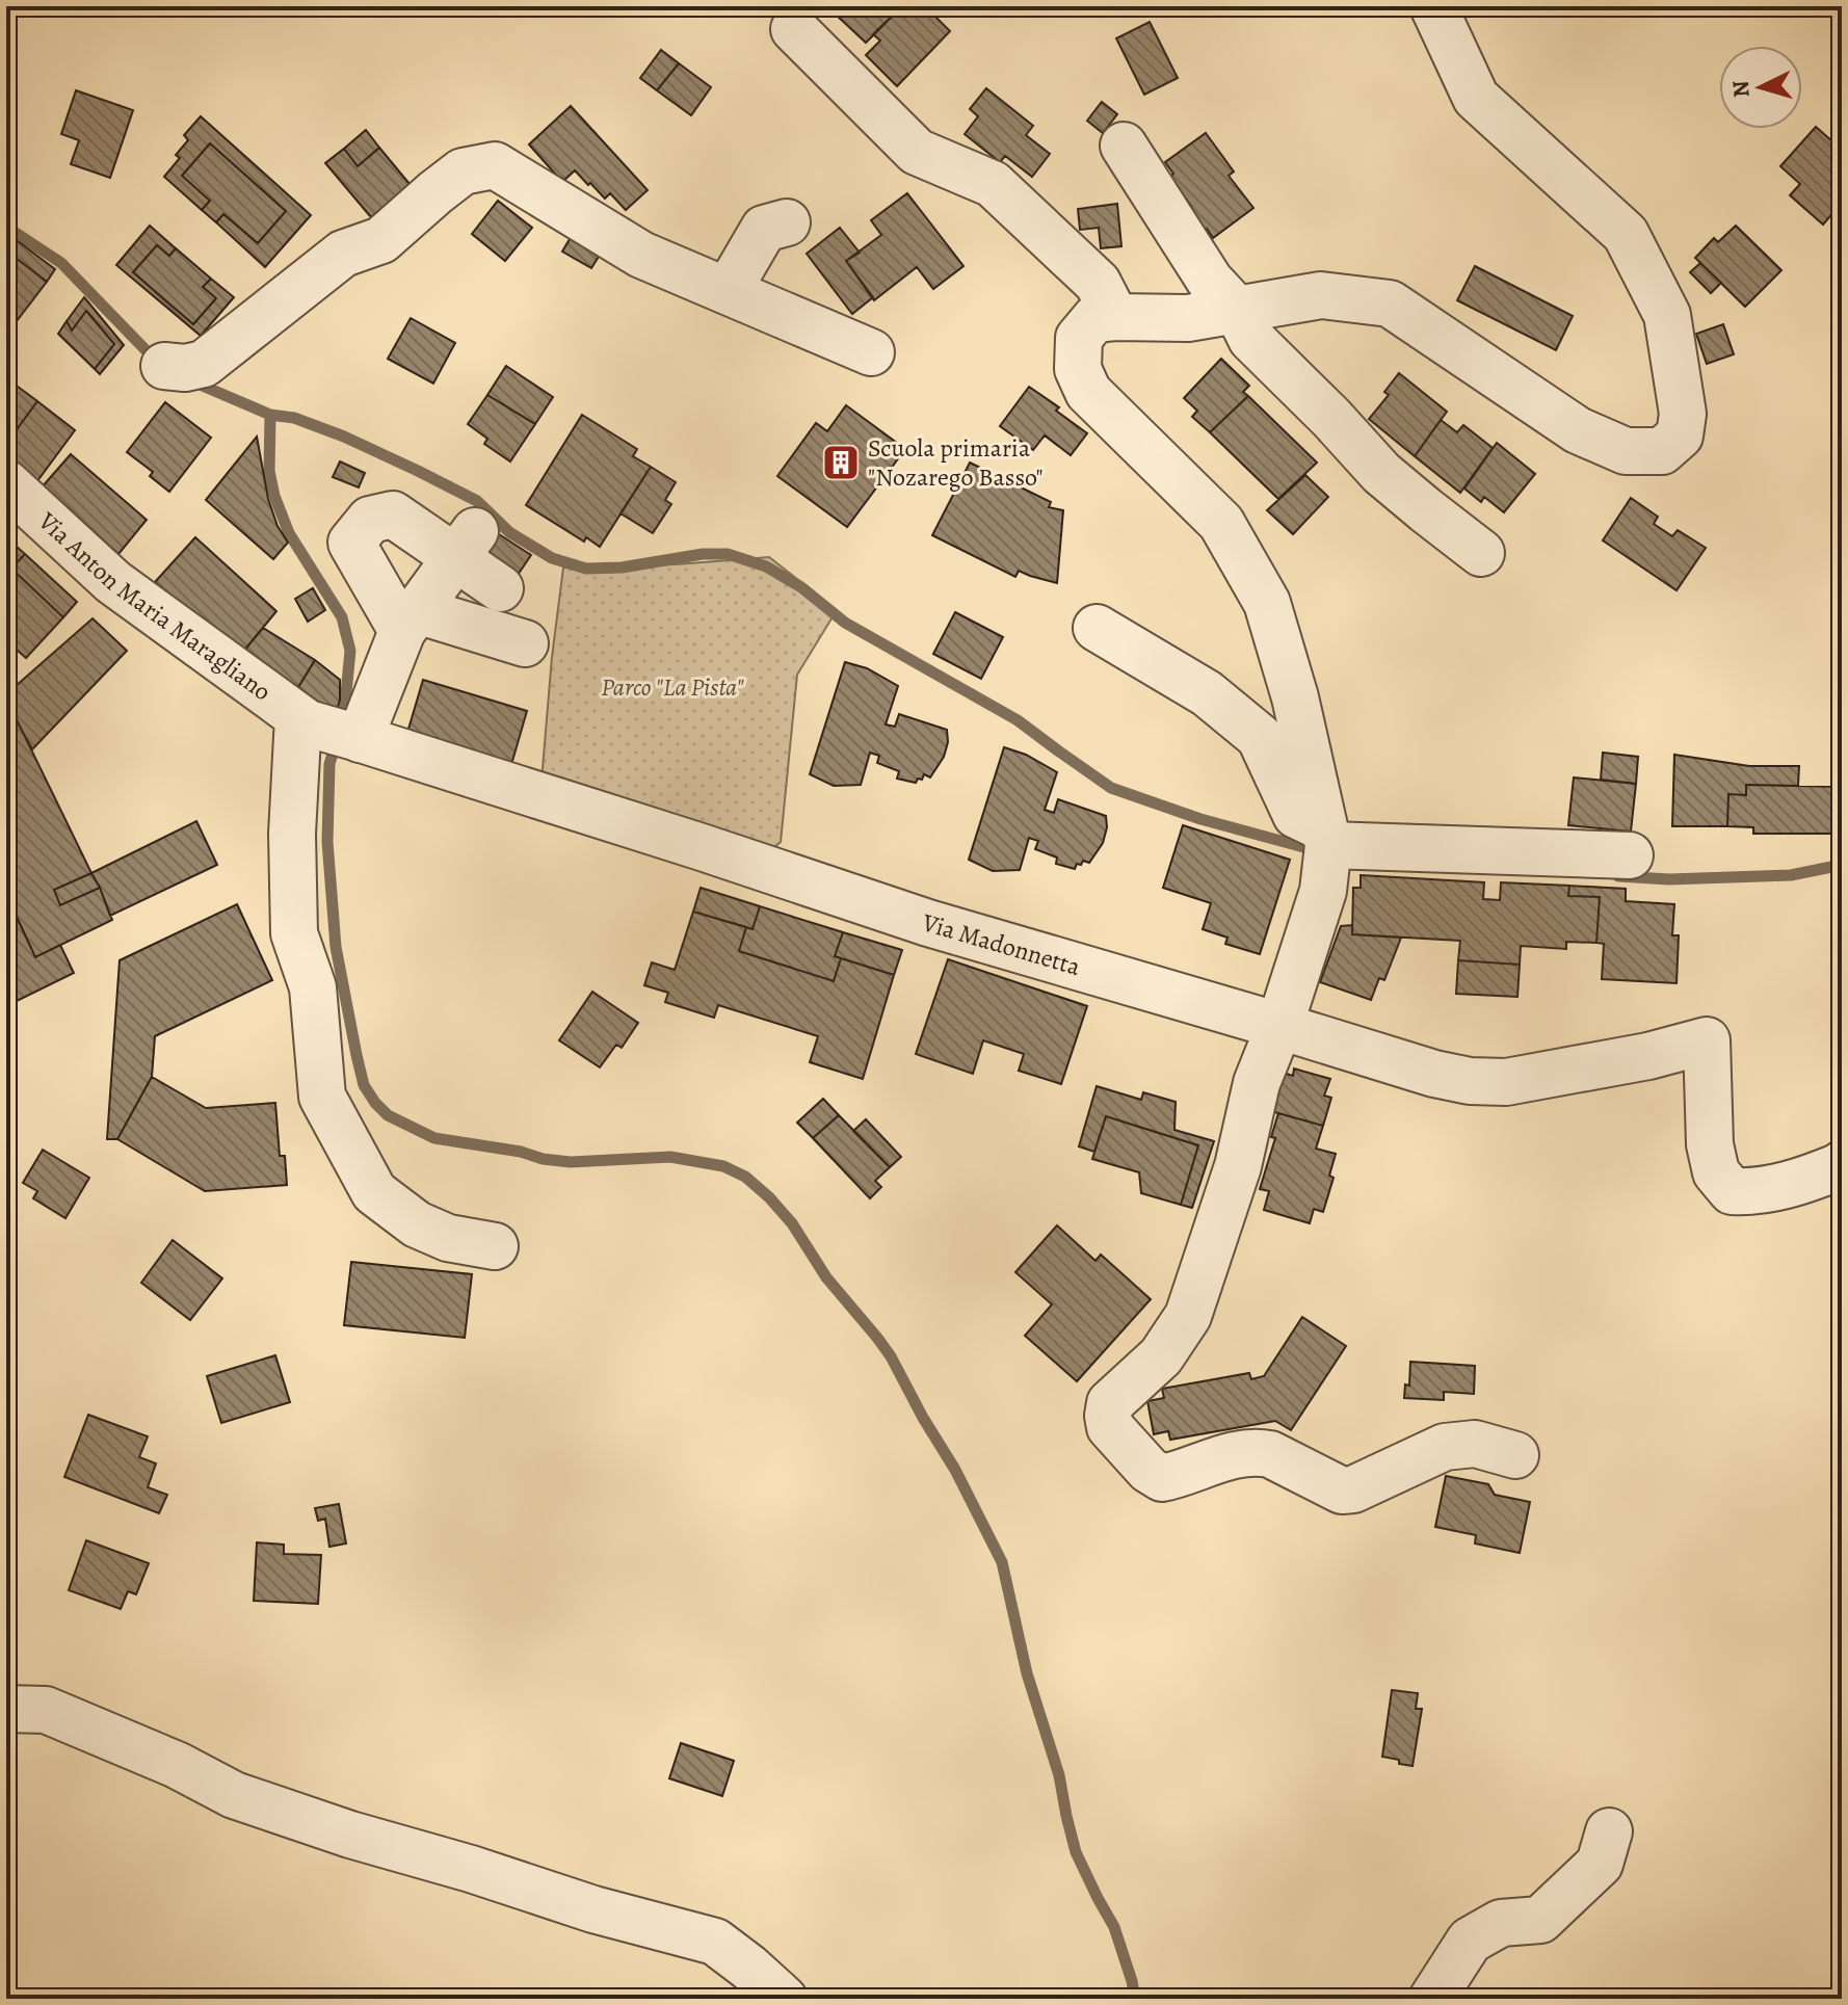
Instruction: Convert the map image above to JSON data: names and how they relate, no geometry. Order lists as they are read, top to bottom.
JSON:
{
  "streets": {
    "street": ["Via Anton Maria Maragliano", "Via Madonnetta"]
  },
  "crossings": [
    ["Via Anton Maria Maragliano", "Via Madonnetta"]
  ],
  "parks": ["Parco \"La Pista\""],
  "places": {
    "building": ["Scuola primaria \"Nozarego Basso\""]
  },
  "north": "left"
}
